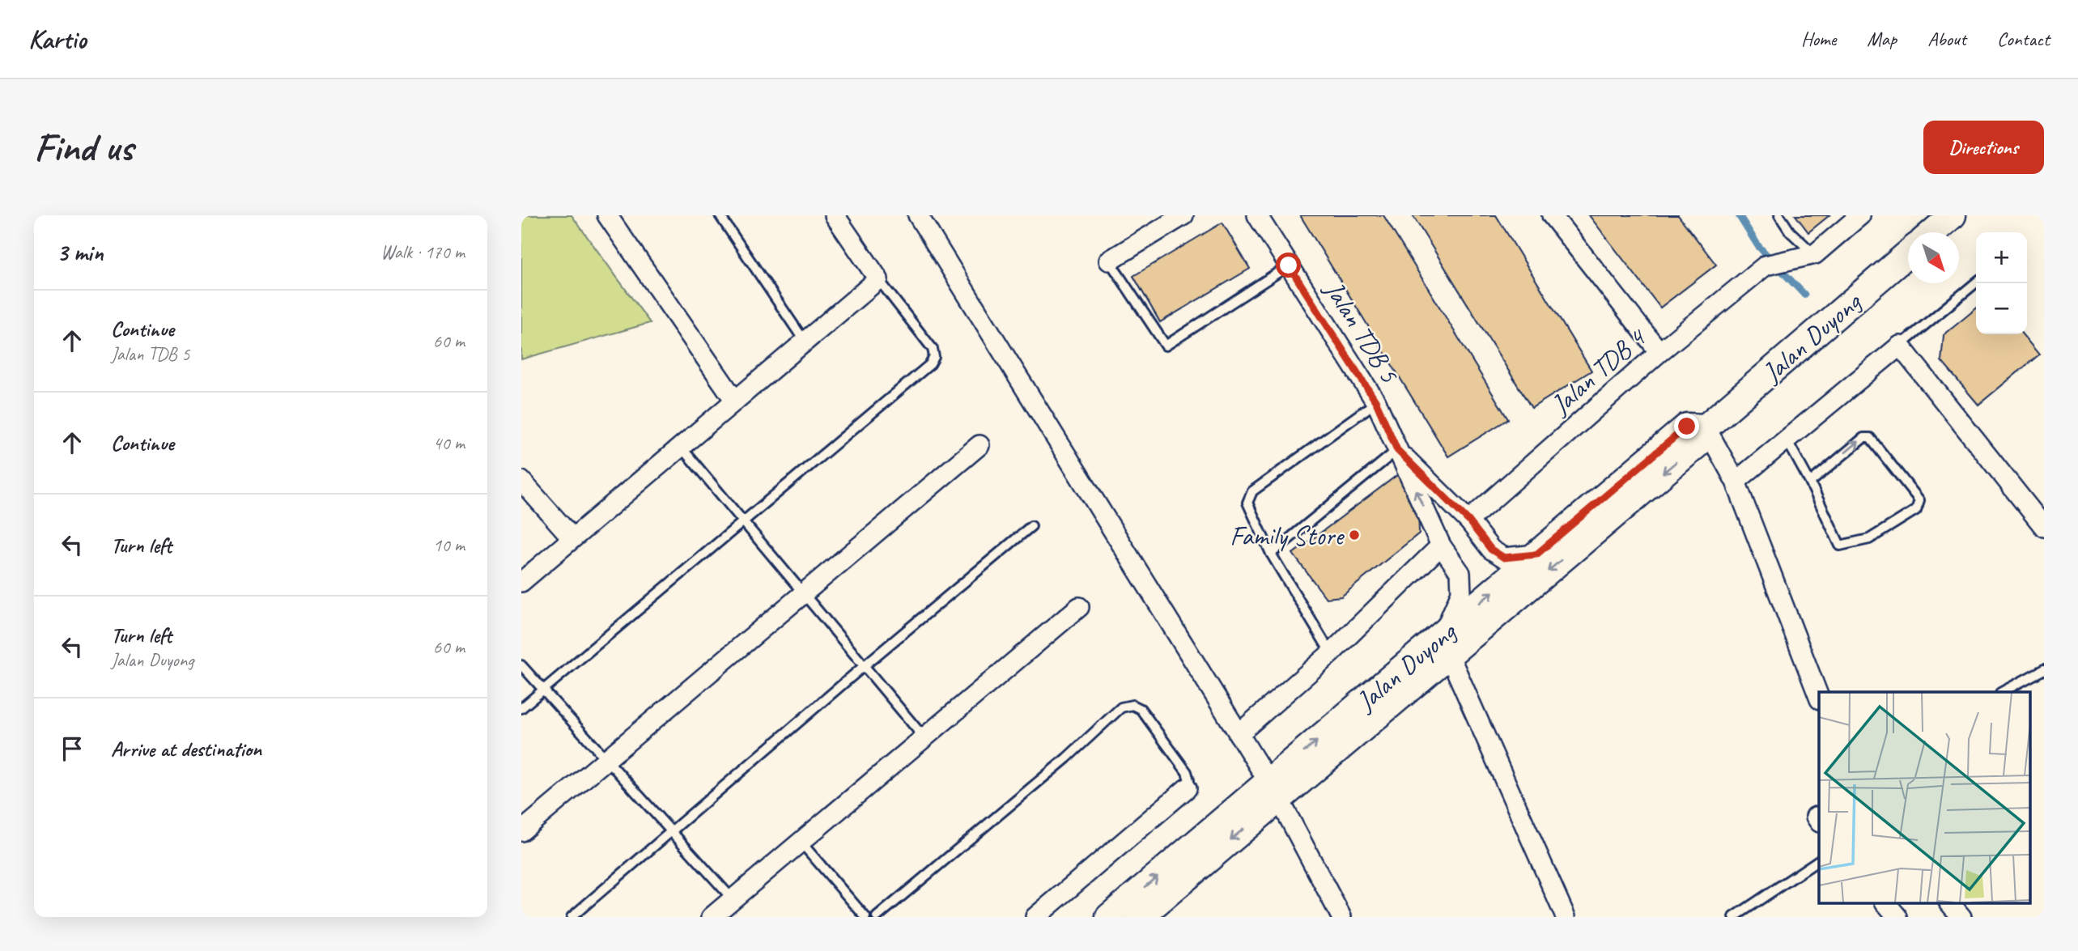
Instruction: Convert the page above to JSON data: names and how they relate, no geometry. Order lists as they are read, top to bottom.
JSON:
{
  "streets": {
    "main road": ["Jalan Duyong"],
    "street": ["Jalan TDB 5", "Jalan TDB 4"]
  },
  "crossings": [
    ["Jalan TDB 5", "Jalan Duyong"]
  ],
  "places": ["Family Store"],
  "north": "bottom right",
  "page": {
    "header": "Kartio",
    "nav": [
      "Home",
      "Map",
      "About",
      "Contact"
    ],
    "buttons": "Directions",
    "title": "Find us",
    "heading": ["3 min", "Walk · 170 m"],
    "map_buttons": ["+", "−"],
    "list": [
      ["Continue", "Jalan TDB 5", "60 m"],
      ["Continue", "40 m"],
      ["Turn left", "10 m"],
      ["Turn left", "Jalan Duyong", "60 m"],
      "Arrive at destination"
    ]
  }
}
